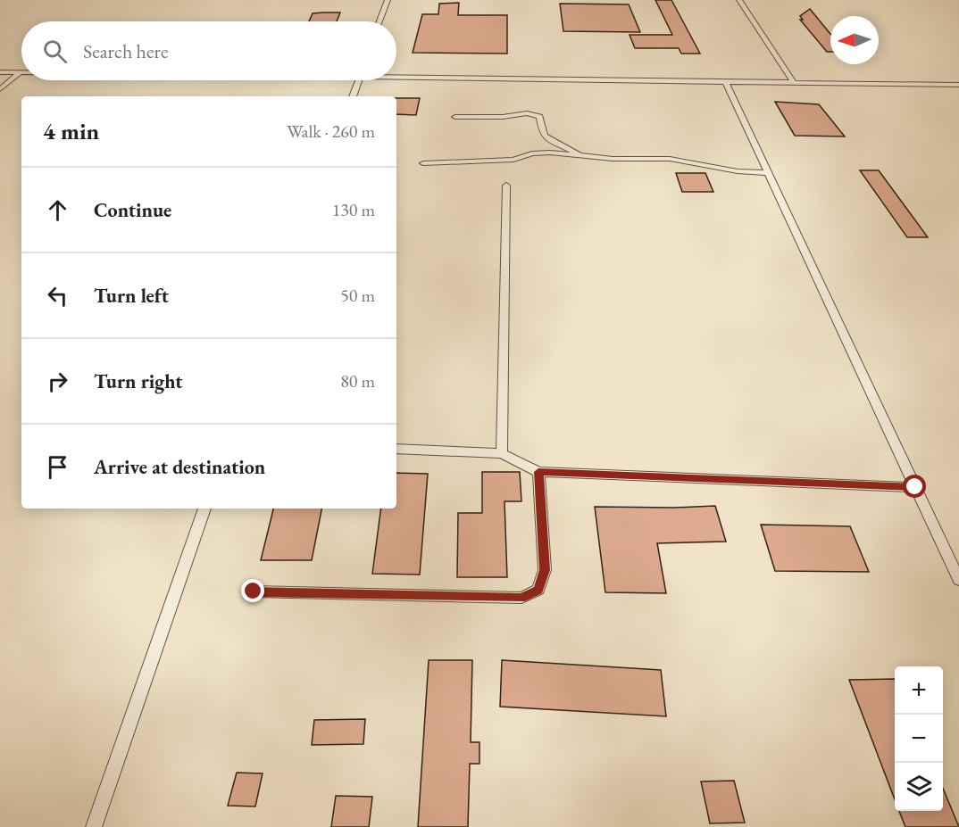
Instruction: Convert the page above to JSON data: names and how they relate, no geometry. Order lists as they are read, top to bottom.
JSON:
{
  "north": "left",
  "page": {
    "search": "Search here",
    "heading": ["4 min", "Walk · 260 m"],
    "list": [
      ["Continue", "130 m"],
      ["Turn left", "50 m"],
      ["Turn right", "80 m"],
      "Arrive at destination"
    ],
    "map_buttons": ["+", "−"]
  }
}
